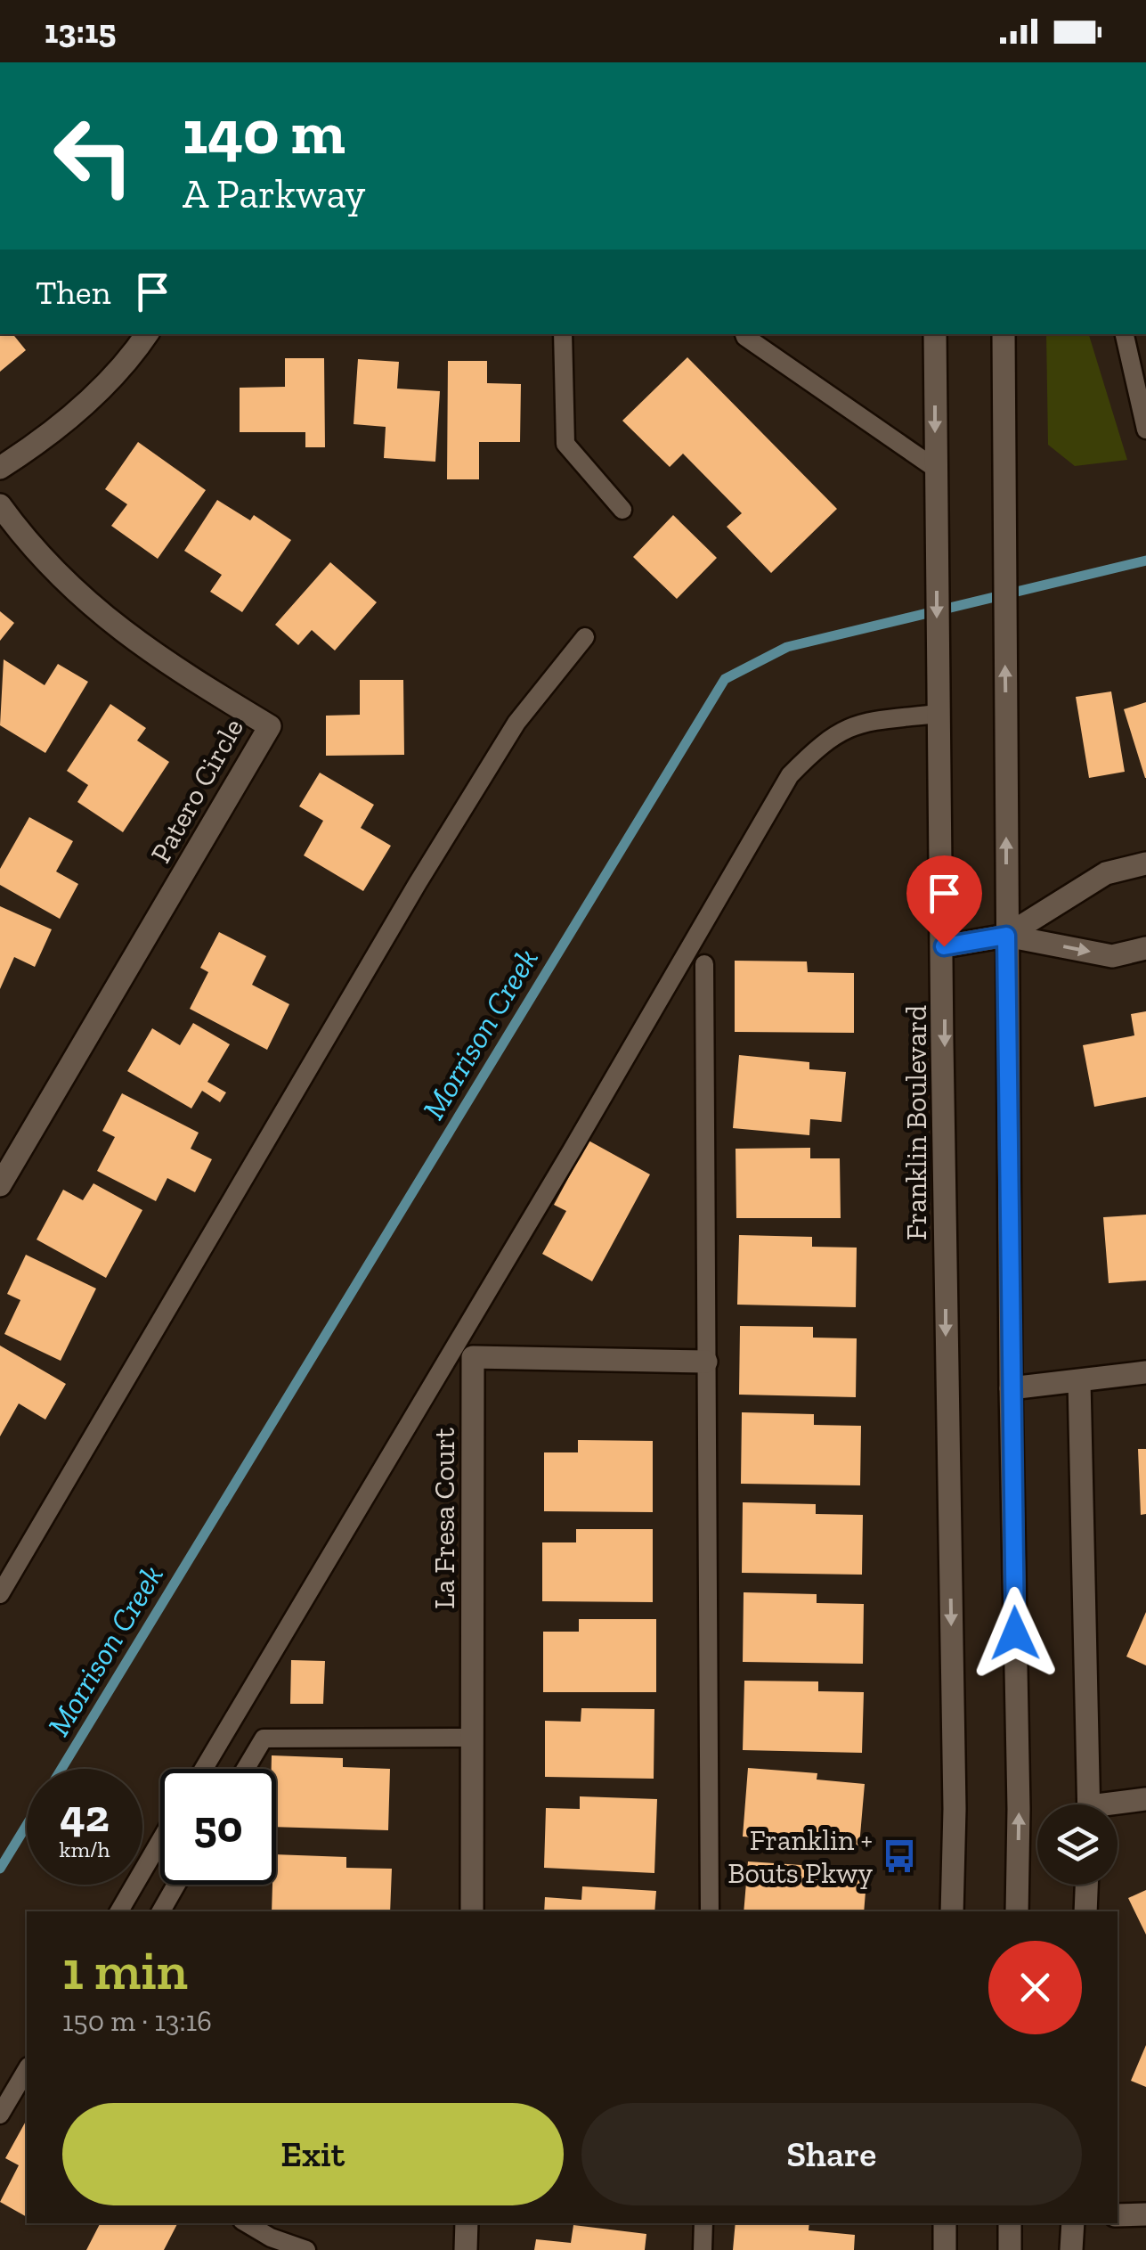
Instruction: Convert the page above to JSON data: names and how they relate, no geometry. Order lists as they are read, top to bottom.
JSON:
{
  "streets": {
    "main road": ["Patero Circle", "Franklin Boulevard", "La Fresa Court"]
  },
  "water": ["Morrison Creek"],
  "places": {
    "bus stop": ["Franklin + Bouts Pkwy"]
  },
  "page": {
    "status": "13:15",
    "turn": ["140 m", "A Parkway"],
    "then": "Then",
    "speed": "42 km/h",
    "limit": "50",
    "heading": ["1 min", "150 m · 13:16"],
    "buttons": ["Exit", "Share"]
  }
}
